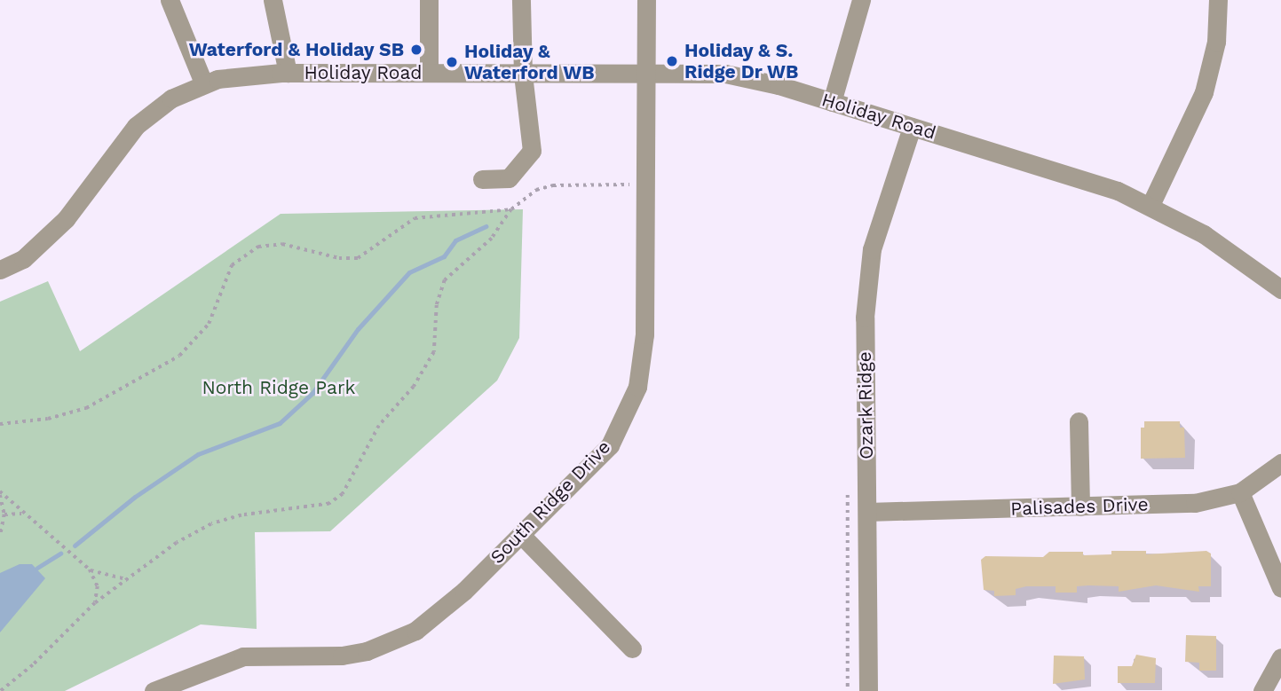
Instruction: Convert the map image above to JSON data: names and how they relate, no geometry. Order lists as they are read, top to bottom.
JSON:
{
  "streets": {
    "street": [
      "Holiday Road",
      "Ozark Ridge",
      "South Ridge Drive",
      "Palisades Drive"
    ]
  },
  "crossings": [
    ["Holiday Road", "Ozark Ridge"],
    ["Holiday Road", "South Ridge Drive"],
    ["Ozark Ridge", "Palisades Drive"]
  ],
  "parks": ["North Ridge Park"],
  "places": ["Waterford & Holiday SB", "Holiday & S. Ridge Dr WB", "Holiday & Waterford WB"]
}
